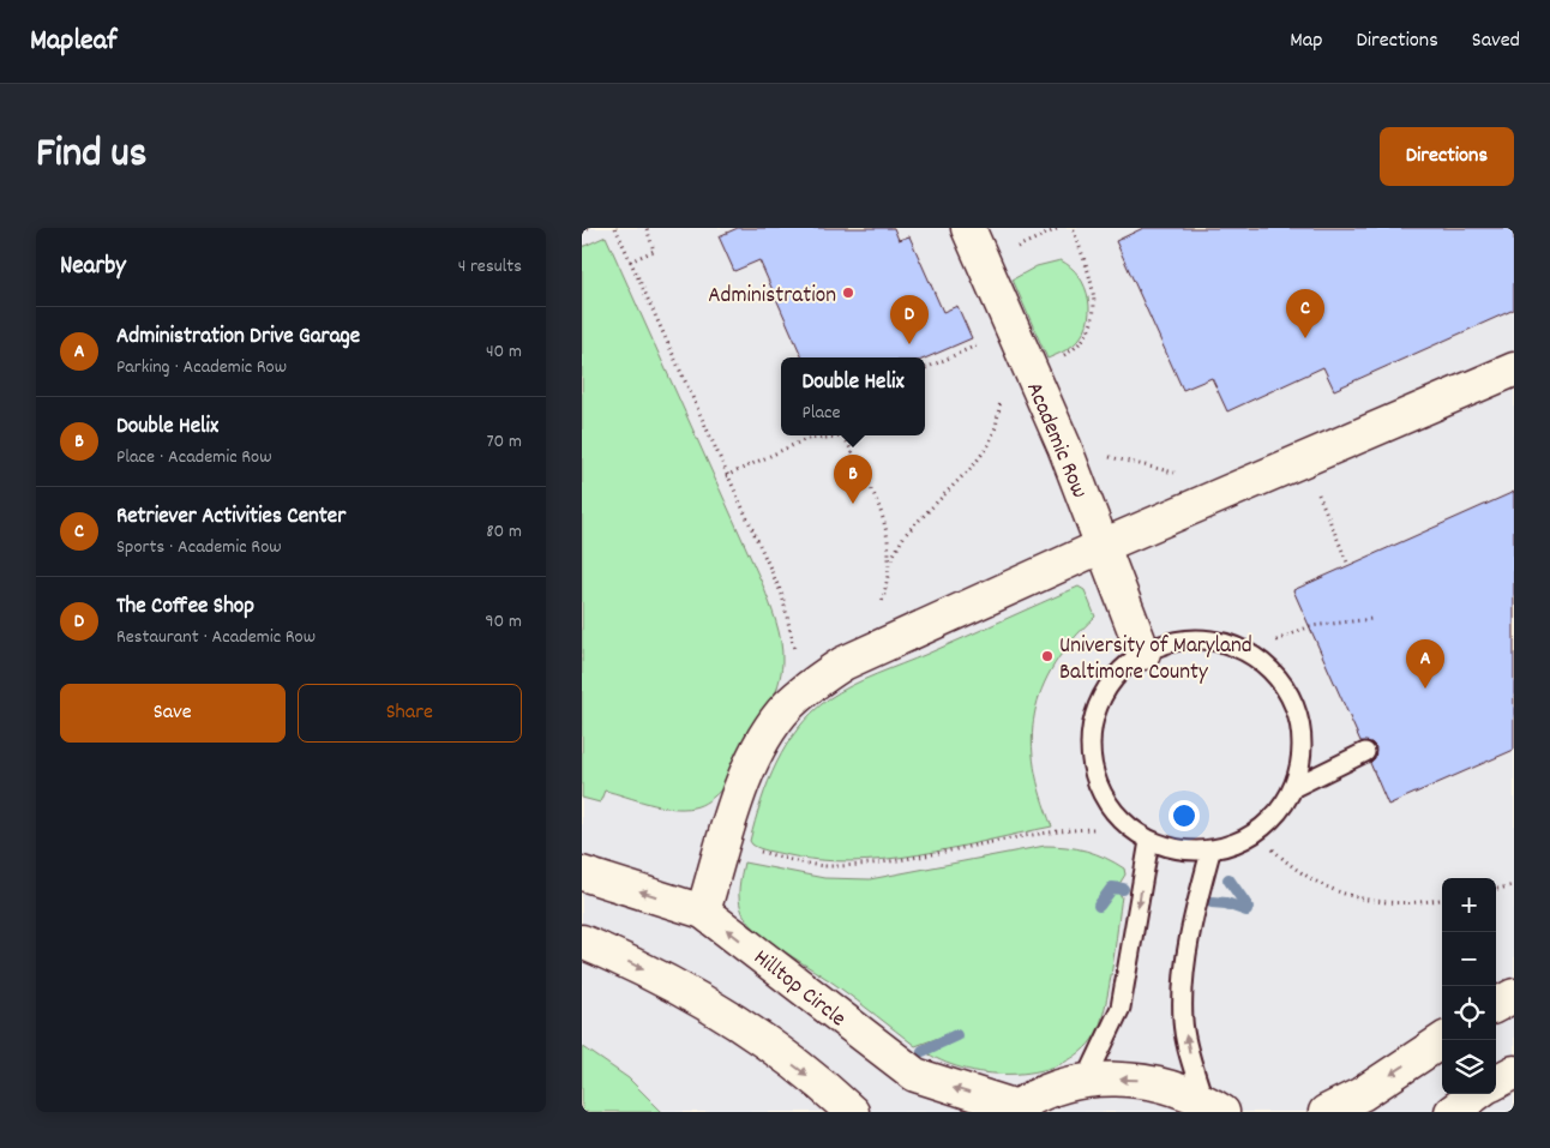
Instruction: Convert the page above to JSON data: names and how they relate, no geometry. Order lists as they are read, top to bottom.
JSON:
{
  "streets": {
    "street": ["Academic Row", "Hilltop Circle"]
  },
  "places": ["Administration", "University of Maryland Baltimore County"],
  "page": {
    "header": "Mapleaf",
    "nav": ["Map", "Directions", "Saved"],
    "title": "Find us",
    "buttons": [
      "Directions",
      ["Save", "Share"]
    ],
    "heading": ["Nearby", "4 results"],
    "pins": [
      "C",
      "D",
      "B",
      "A"
    ],
    "list": [
      {
        "mark": "A",
        "name": "Administration Drive Garage",
        "note": "Parking · Academic Row",
        "value": "40 m"
      },
      {
        "mark": "B",
        "name": "Double Helix",
        "note": "Place · Academic Row",
        "value": "70 m"
      },
      {
        "mark": "C",
        "name": "Retriever Activities Center",
        "note": "Sports · Academic Row",
        "value": "80 m"
      },
      {
        "mark": "D",
        "name": "The Coffee Shop",
        "note": "Restaurant · Academic Row",
        "value": "90 m"
      }
    ],
    "popup": ["Double Helix", "Place"],
    "map_buttons": ["+", "−"]
  }
}
